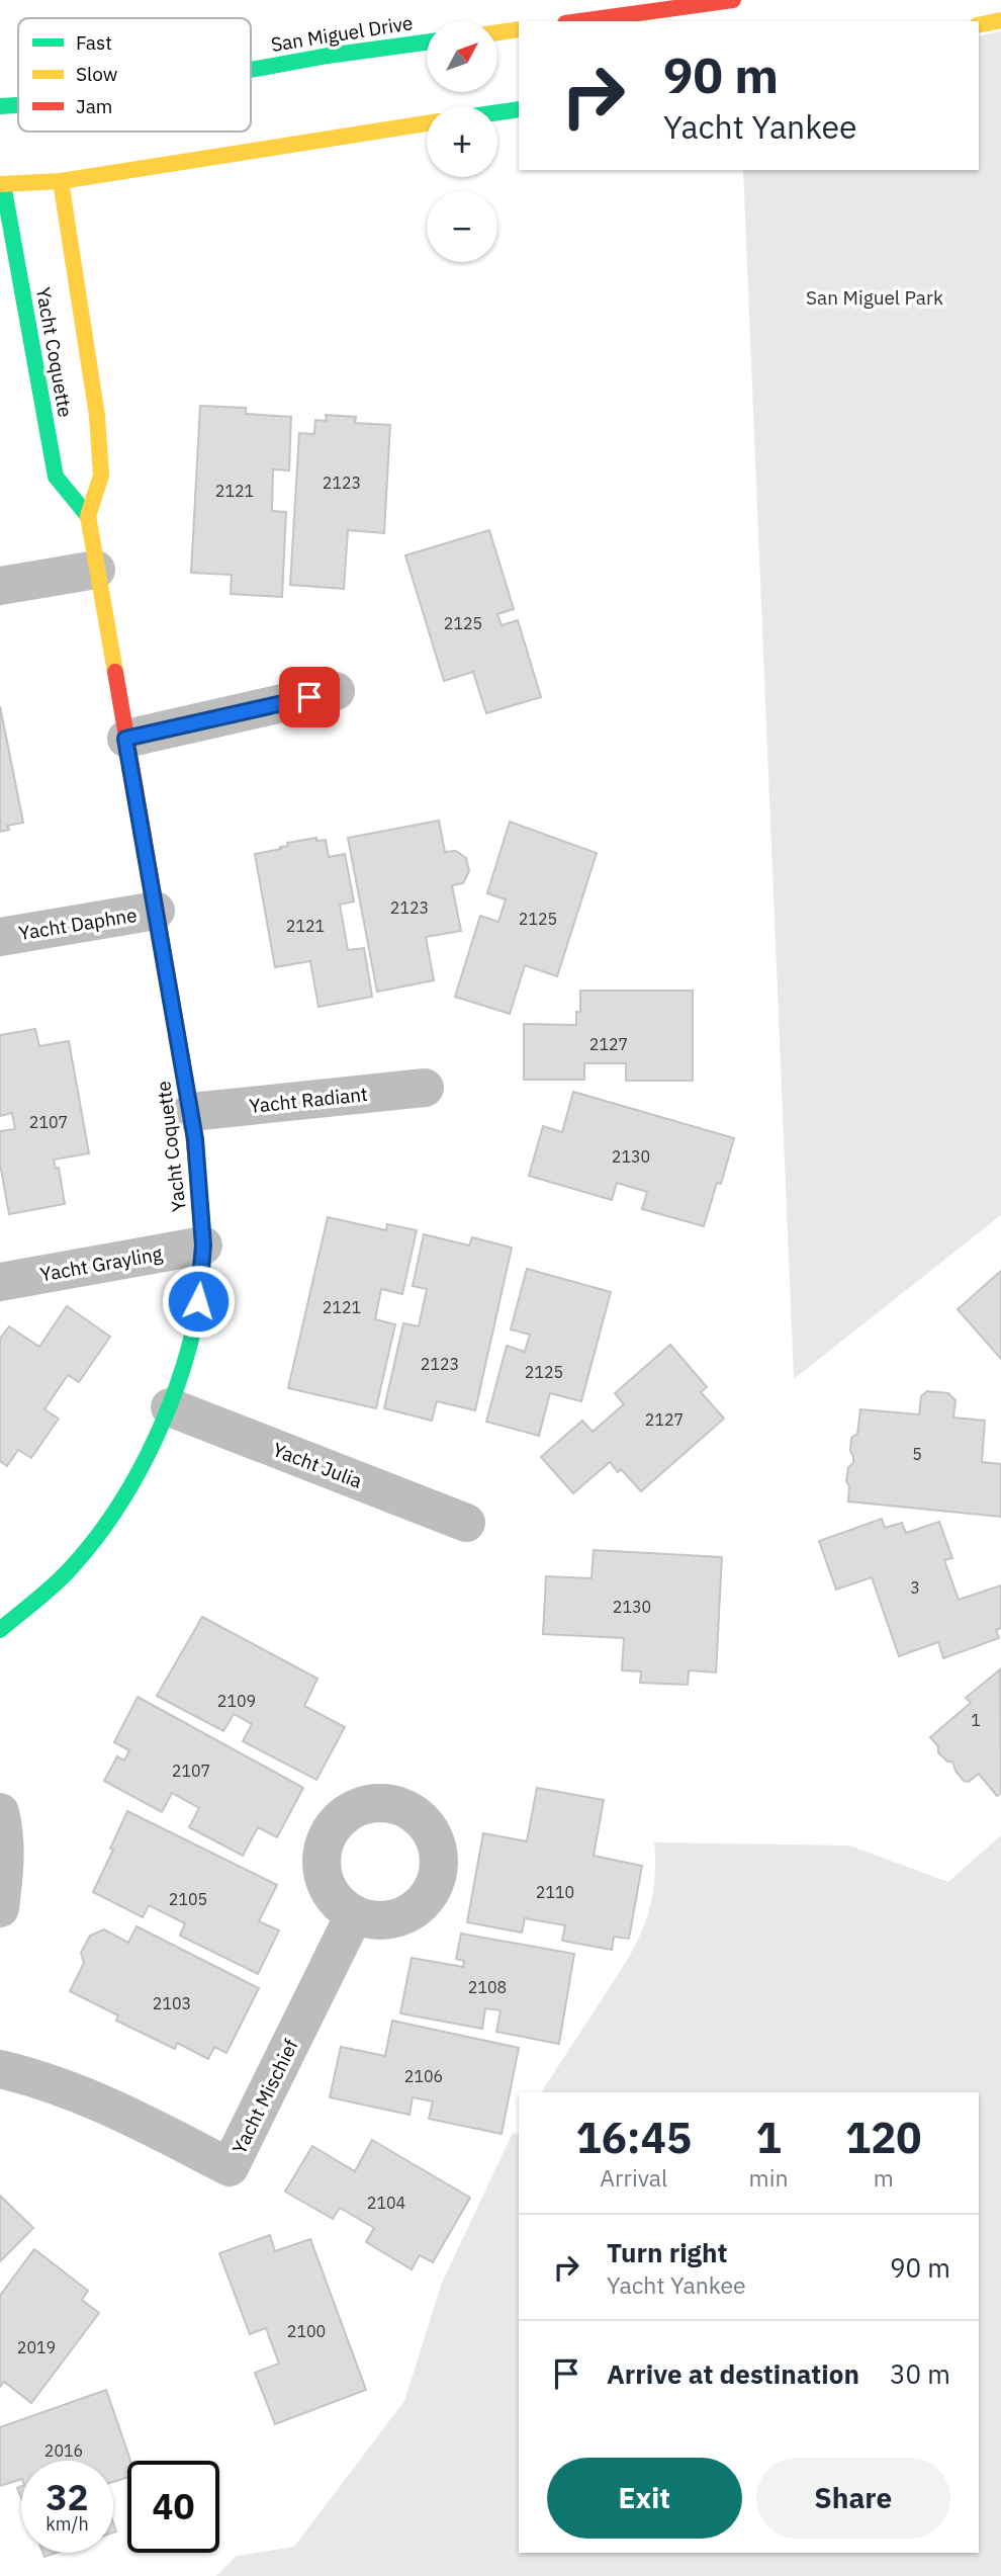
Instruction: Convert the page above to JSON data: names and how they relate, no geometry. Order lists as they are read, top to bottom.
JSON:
{
  "streets": {
    "street": [
      "San Miguel Drive",
      "Yacht Coquette",
      "Yacht Daphne",
      "Yacht Radiant",
      "Yacht Grayling",
      "Yacht Julia",
      "Yacht Mischief"
    ]
  },
  "crossings": [
    ["Yacht Coquette", "Yacht Daphne"],
    ["Yacht Coquette", "Yacht Radiant"],
    ["Yacht Coquette", "Yacht Grayling"],
    ["Yacht Coquette", "Yacht Julia"]
  ],
  "parks": ["San Miguel Park"],
  "house_numbers": [
    "2123",
    "2121",
    "2125",
    "2123",
    "2125",
    "2121",
    "2127",
    "2107",
    "2130",
    "2121",
    "2123",
    "2125",
    "2127",
    "5",
    "3",
    "2130",
    "2109",
    "1",
    "2107",
    "2110",
    "2105",
    "2108",
    "2103",
    "2106",
    "2104",
    "2100",
    "2019",
    "2016"
  ],
  "legend": ["Fast", "Slow", "Jam"],
  "north": "top right",
  "page": {
    "map_buttons": ["+", "−"],
    "turn": ["90 m", "Yacht Yankee"],
    "eta": [
      "16:45",
      "Arrival",
      "1",
      "min",
      "120",
      "m"
    ],
    "list": [
      {
        "name": "Turn right",
        "note": "Yacht Yankee",
        "value": "90 m"
      },
      {
        "name": "Arrive at destination",
        "value": "30 m"
      }
    ],
    "buttons": ["Exit", "Share"],
    "speed": "32 km/h",
    "limit": "40"
  }
}
